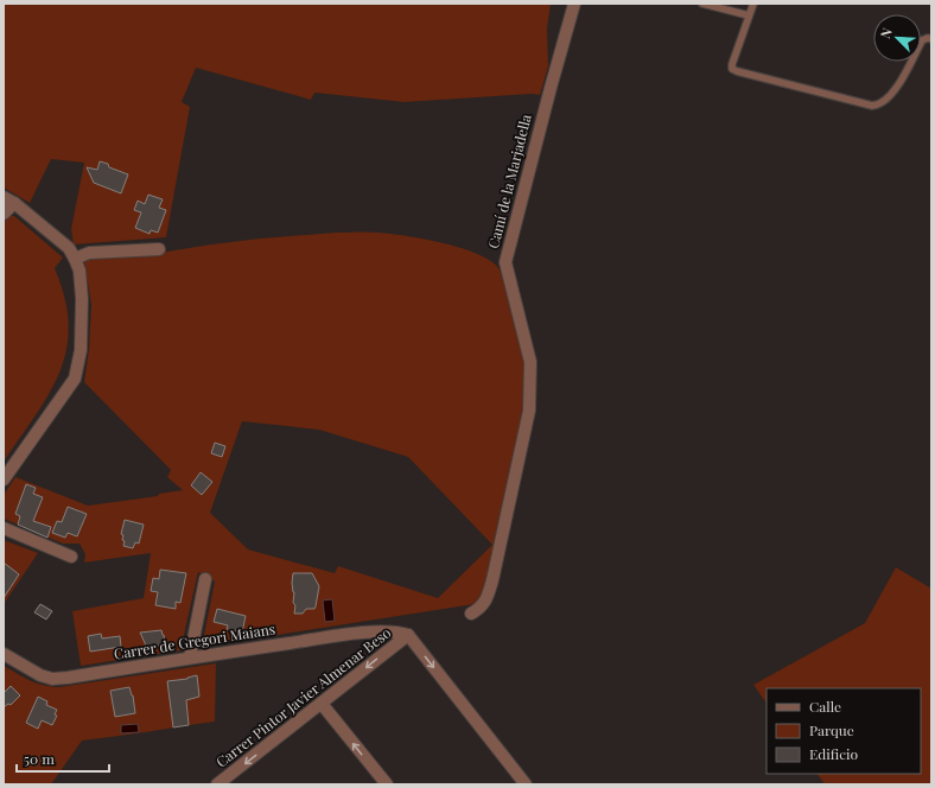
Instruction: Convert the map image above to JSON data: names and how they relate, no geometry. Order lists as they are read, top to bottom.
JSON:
{
  "streets": {
    "street": ["Camí de la Marjadella", "Carrer de Gregori Maians", "Carrer Pintor Javier Almenar Beso"]
  },
  "crossings": [
    ["Carrer de Gregori Maians", "Carrer Pintor Javier Almenar Beso"]
  ],
  "one_way": ["Carrer Pintor Javier Almenar Beso"],
  "legend": ["Calle", "Parque", "Edificio"],
  "scale_bar": "50 m",
  "north": "top left"
}
